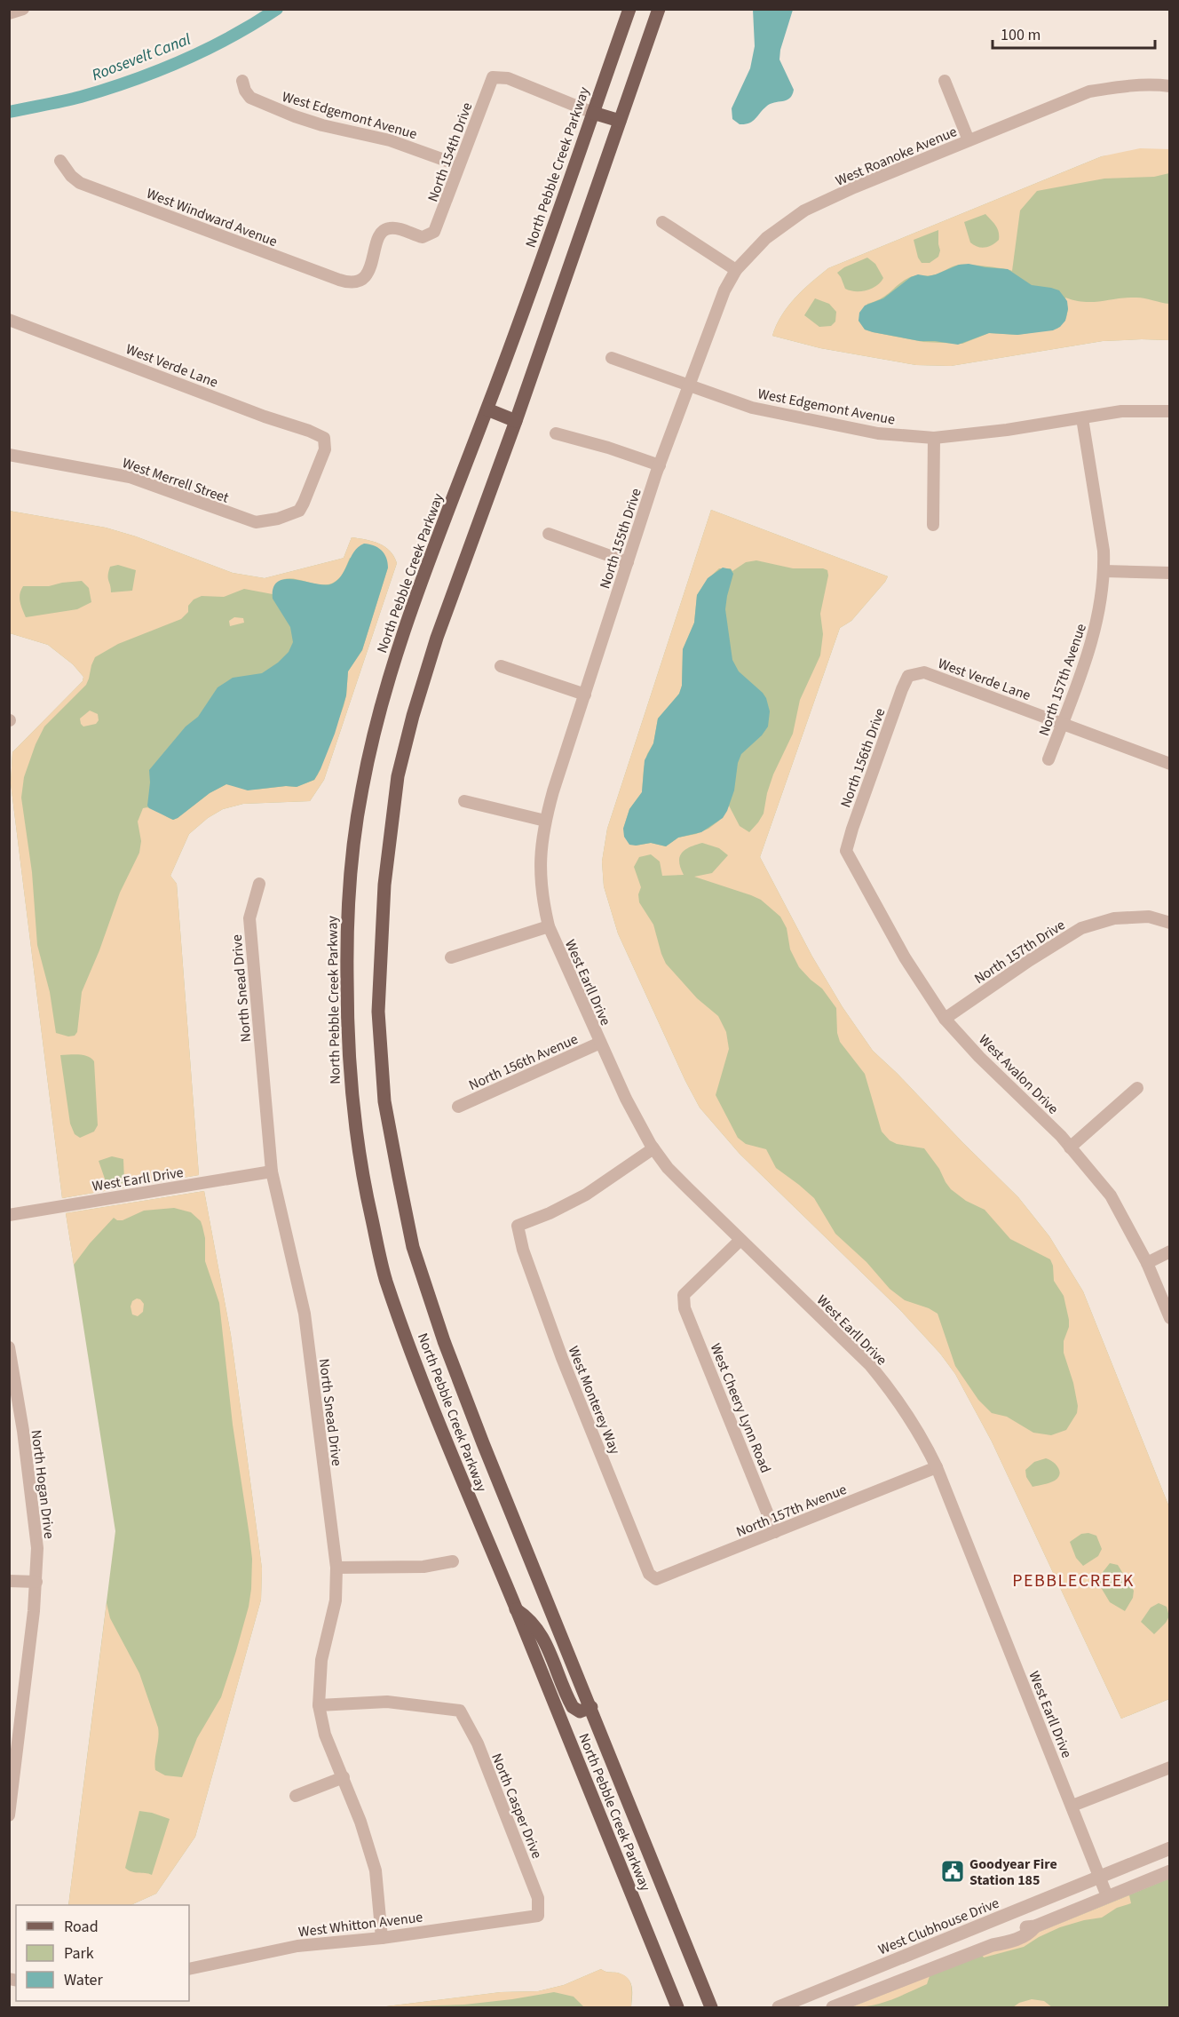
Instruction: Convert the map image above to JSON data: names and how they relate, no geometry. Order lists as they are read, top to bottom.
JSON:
{
  "streets": {
    "main road": ["North Pebble Creek Parkway"],
    "street": [
      "West Edgemont Avenue",
      "North 154th Drive",
      "West Roanoke Avenue",
      "West Windward Avenue",
      "West Verde Lane",
      "West Merrell Street",
      "North 155th Drive",
      "North 157th Avenue",
      "North 156th Drive",
      "North 157th Drive",
      "West Earll Drive",
      "North Snead Drive",
      "North 156th Avenue",
      "West Avalon Drive",
      "West Monterey Way",
      "West Cheery Lynn Road",
      "North Hogan Drive",
      "North Casper Drive",
      "West Whitton Avenue",
      "West Clubhouse Drive"
    ]
  },
  "crossings": [
    ["West Edgemont Avenue", "North 154th Drive"],
    ["West Edgemont Avenue", "North 155th Drive"],
    ["West Edgemont Avenue", "North 157th Avenue"],
    ["North 154th Drive", "North Pebble Creek Parkway"],
    ["North 154th Drive", "West Windward Avenue"],
    ["West Roanoke Avenue", "North 155th Drive"],
    ["West Verde Lane", "West Merrell Street"],
    ["West Verde Lane", "North 157th Avenue"],
    ["West Verde Lane", "North 156th Drive"],
    ["North 155th Drive", "West Earll Drive"],
    ["North 157th Avenue", "West Earll Drive"],
    ["North 157th Avenue", "West Monterey Way"],
    ["North 157th Avenue", "West Cheery Lynn Road"],
    ["North 156th Drive", "West Avalon Drive"],
    ["North 157th Drive", "West Avalon Drive"],
    ["West Earll Drive", "North Snead Drive"],
    ["West Earll Drive", "North 156th Avenue"],
    ["West Earll Drive", "West Monterey Way"],
    ["West Earll Drive", "West Cheery Lynn Road"],
    ["West Earll Drive", "West Clubhouse Drive"],
    ["North Snead Drive", "North Casper Drive"],
    ["North Snead Drive", "West Whitton Avenue"],
    ["North Casper Drive", "West Whitton Avenue"]
  ],
  "districts": ["PEBBLECREEK"],
  "water": ["Roosevelt Canal"],
  "places": {
    "public building": ["Goodyear Fire Station 185"]
  },
  "legend": ["Road", "Park", "Water"],
  "scale_bar": "100 m"
}
